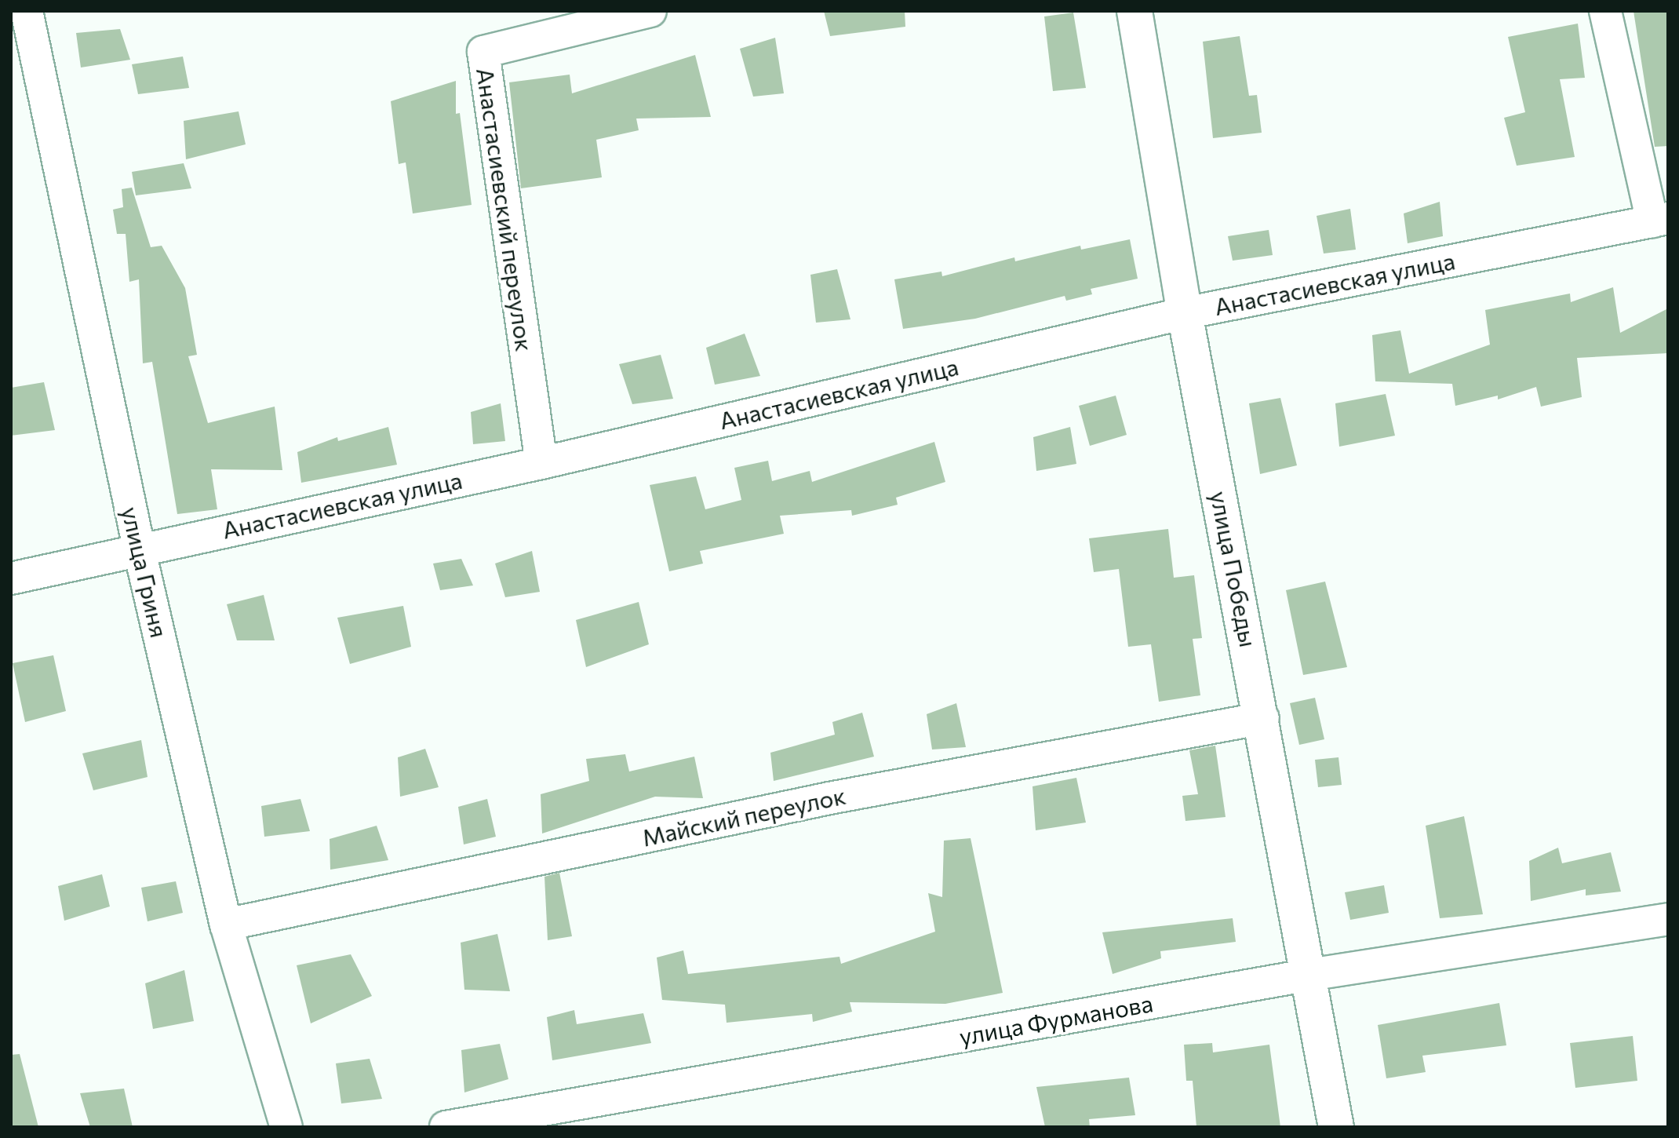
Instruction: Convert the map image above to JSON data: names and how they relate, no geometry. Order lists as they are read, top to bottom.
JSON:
{
  "streets": {
    "street": [
      "Анастасиевский переулок",
      "Анастасиевская улица",
      "улица Победы",
      "улица Гриня",
      "Майский переулок",
      "улица Фурманова"
    ]
  },
  "crossings": [
    ["Анастасиевский переулок", "Анастасиевская улица"],
    ["Анастасиевская улица", "улица Победы"],
    ["Анастасиевская улица", "улица Гриня"],
    ["улица Победы", "Майский переулок"],
    ["улица Победы", "улица Фурманова"],
    ["улица Гриня", "Майский переулок"]
  ]
}
